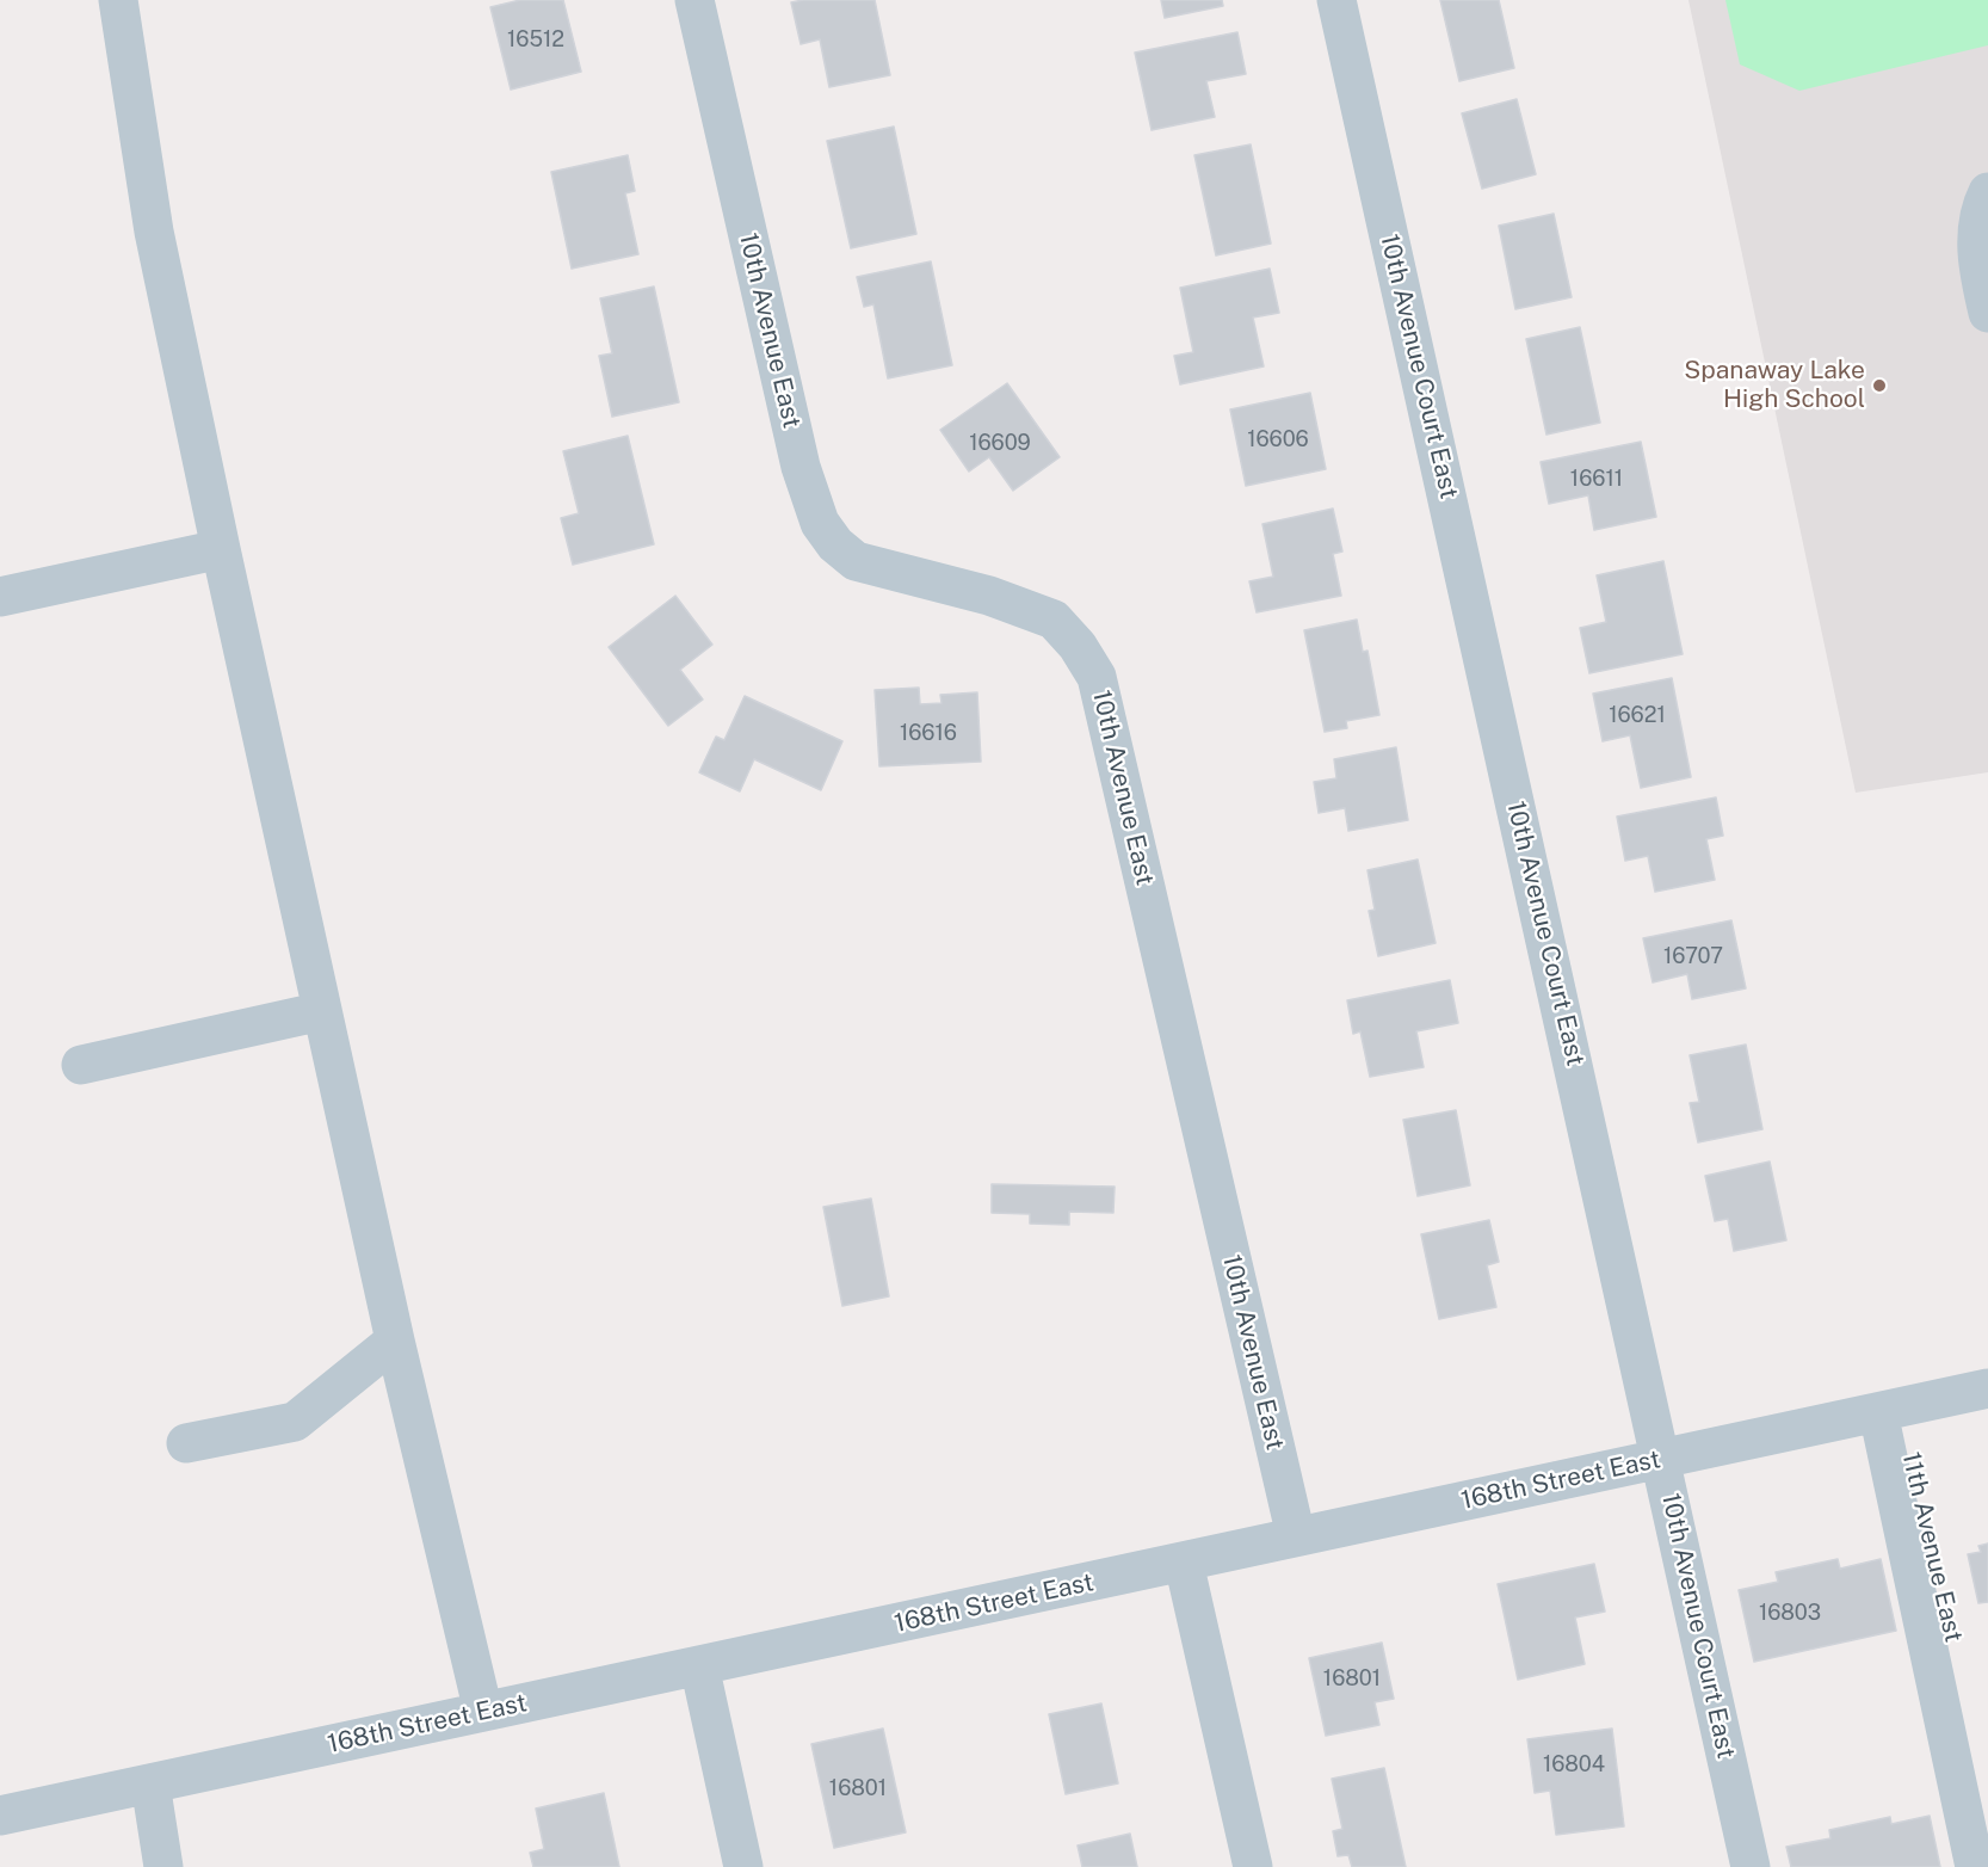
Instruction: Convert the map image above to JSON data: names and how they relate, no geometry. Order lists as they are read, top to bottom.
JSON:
{
  "streets": {
    "street": [
      "10th Avenue East",
      "10th Avenue Court East",
      "168th Street East",
      "11th Avenue East"
    ]
  },
  "crossings": [
    ["10th Avenue East", "168th Street East"],
    ["10th Avenue Court East", "168th Street East"],
    ["168th Street East", "11th Avenue East"]
  ],
  "places": ["Spanaway Lake High School"],
  "house_numbers": [
    "16512",
    "16606",
    "16609",
    "16611",
    "16621",
    "16616",
    "16707",
    "16803",
    "16801",
    "16804",
    "16801"
  ]
}
